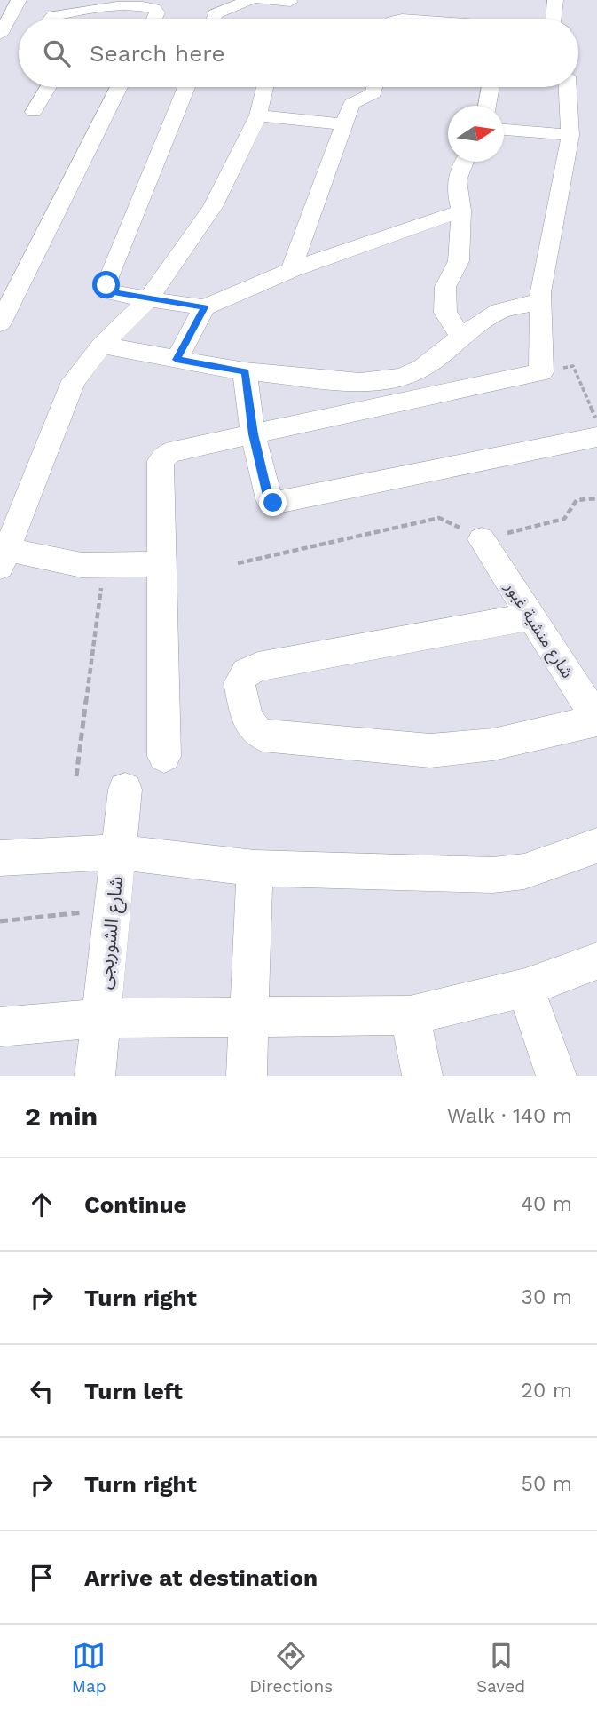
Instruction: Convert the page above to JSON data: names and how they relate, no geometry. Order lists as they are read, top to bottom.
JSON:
{
  "streets": {
    "street": ["شارع منشية غبور", "شارع الشوربجى"]
  },
  "north": "right",
  "page": {
    "search": "Search here",
    "heading": ["2 min", "Walk · 140 m"],
    "list": [
      ["Continue", "40 m"],
      ["Turn right", "30 m"],
      ["Turn left", "20 m"],
      ["Turn right", "50 m"],
      "Arrive at destination"
    ],
    "nav": ["Map", "Directions", "Saved"]
  }
}
